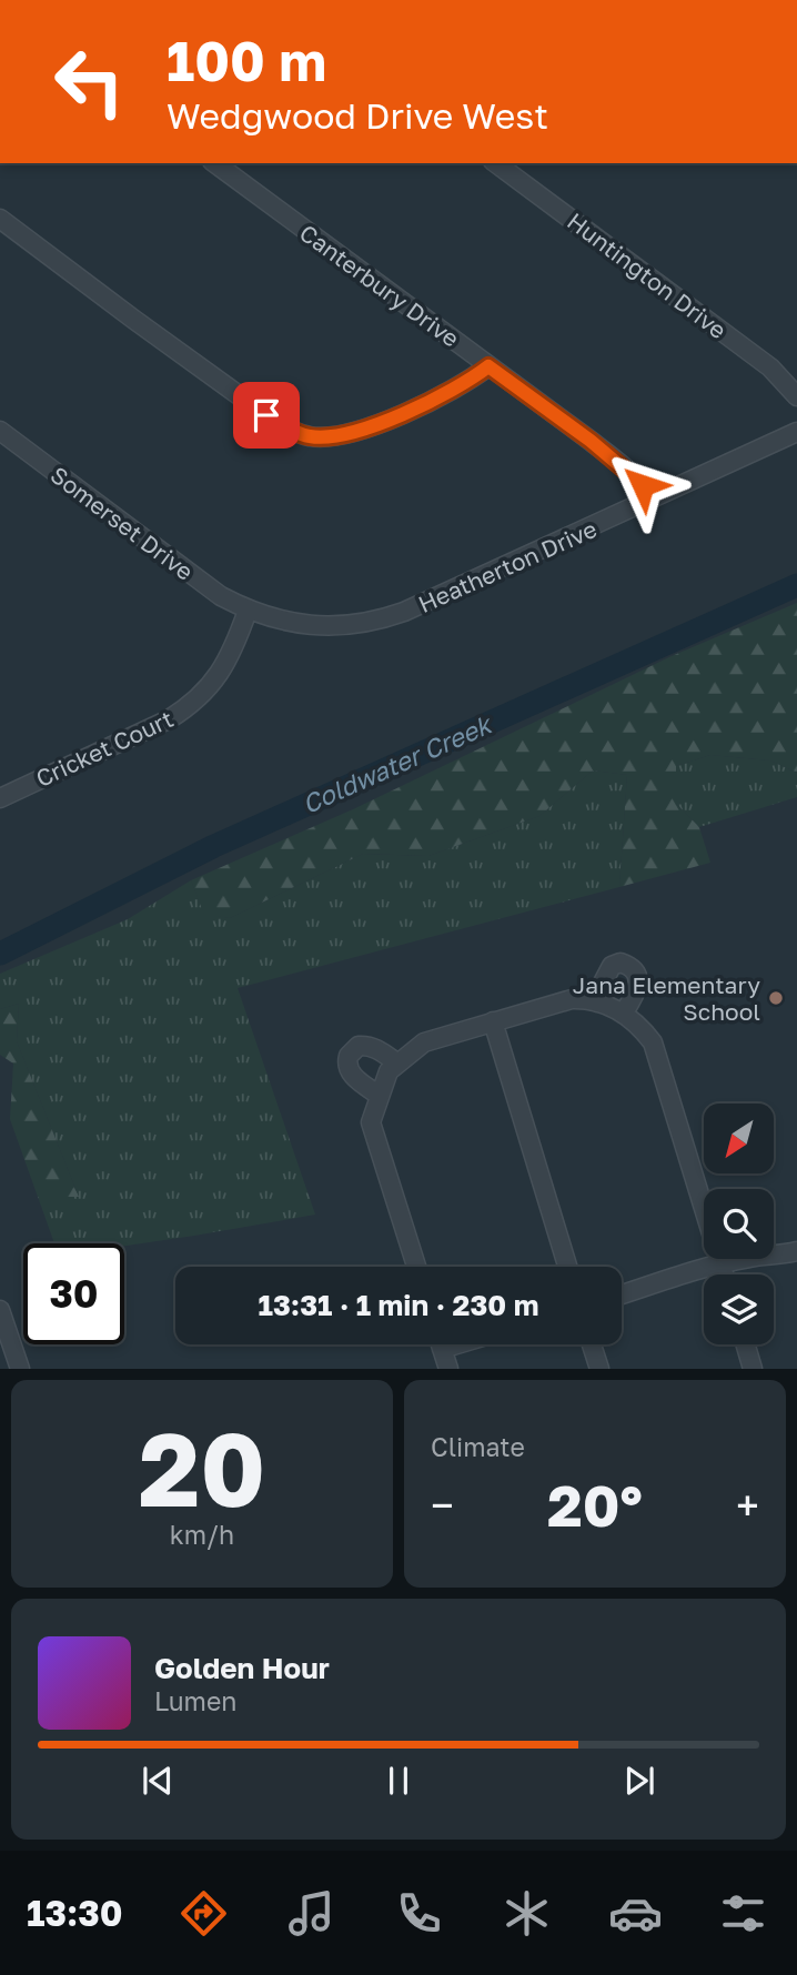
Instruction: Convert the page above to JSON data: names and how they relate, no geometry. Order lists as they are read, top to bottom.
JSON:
{
  "streets": {
    "street": [
      "Huntington Drive",
      "Canterbury Drive",
      "Somerset Drive",
      "Heatherton Drive",
      "Cricket Court"
    ]
  },
  "crossings": [
    ["Canterbury Drive", "Heatherton Drive"],
    ["Somerset Drive", "Heatherton Drive"],
    ["Somerset Drive", "Cricket Court"],
    ["Heatherton Drive", "Cricket Court"]
  ],
  "water": ["Coldwater Creek"],
  "places": ["Jana Elementary School"],
  "north": "bottom left",
  "page": {
    "turn": ["100 m", "Wedgwood Drive West"],
    "limit": "30",
    "trip": "13:31 · 1 min · 230 m",
    "tile": [
      ["20", "km/h"],
      "Climate"
    ],
    "heat": ["−", "20°", "+"],
    "song": ["Golden Hour", "Lumen"],
    "tabs": "13:30"
  }
}
